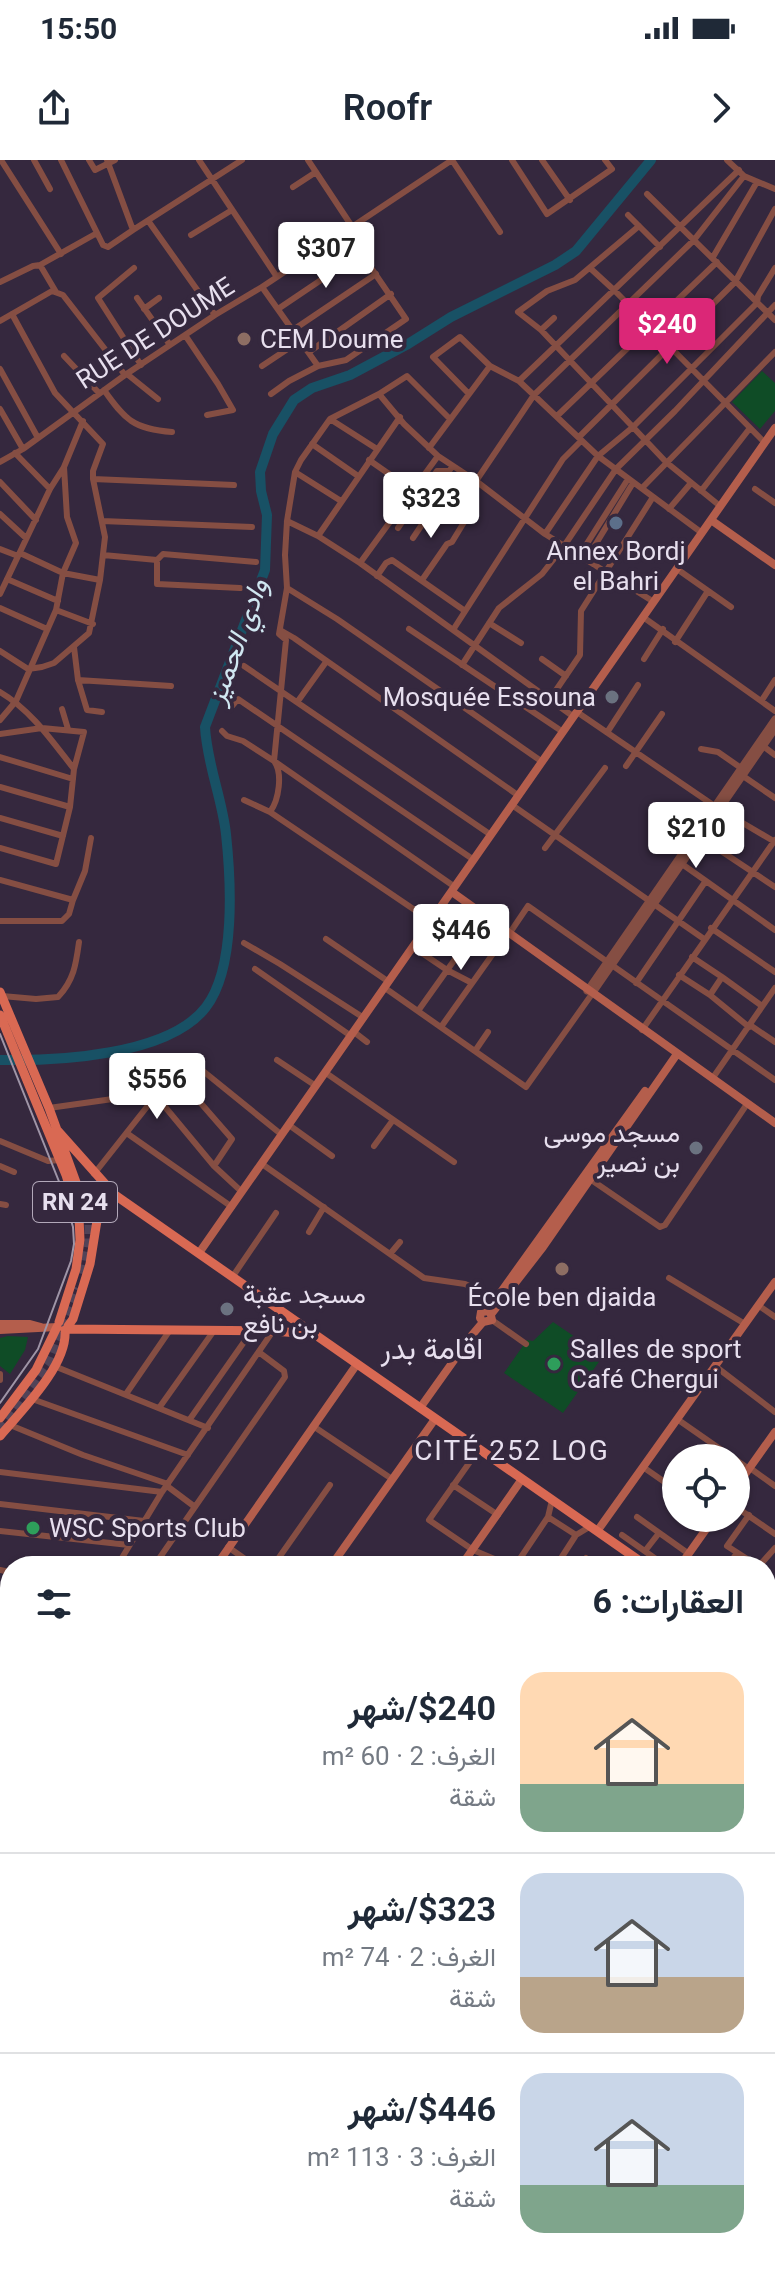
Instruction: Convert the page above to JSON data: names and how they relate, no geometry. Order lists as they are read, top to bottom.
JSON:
{
  "streets": {
    "main road": ["RN 24"],
    "street": ["RUE DE DOUME"]
  },
  "districts": ["اقامة بدر", "CITÉ 252 LOG"],
  "water": ["وادي الحميز"],
  "places": [
    "CEM Doume",
    "Annex Bordj el Bahri",
    "Mosquée Essouna",
    "مسجد موسى بن نصير",
    "École ben djaida",
    "مسجد عقبة بن نافع",
    "Salles de sport Café Chergui",
    "WSC Sports Club"
  ],
  "page": {
    "status": "15:50",
    "header": "Roofr",
    "price": [
      "$307",
      "$240",
      "$323",
      "$210",
      "$446",
      "$556"
    ],
    "heading": "العقارات: 6",
    "list": [
      {
        "name": "$240/شهر",
        "note": "الغرف: 2 · 60 m² · شقة"
      },
      {
        "name": "$323/شهر",
        "note": "الغرف: 2 · 74 m² · شقة"
      },
      {
        "name": "$446/شهر",
        "note": "الغرف: 3 · 113 m² · شقة"
      }
    ]
  }
}
